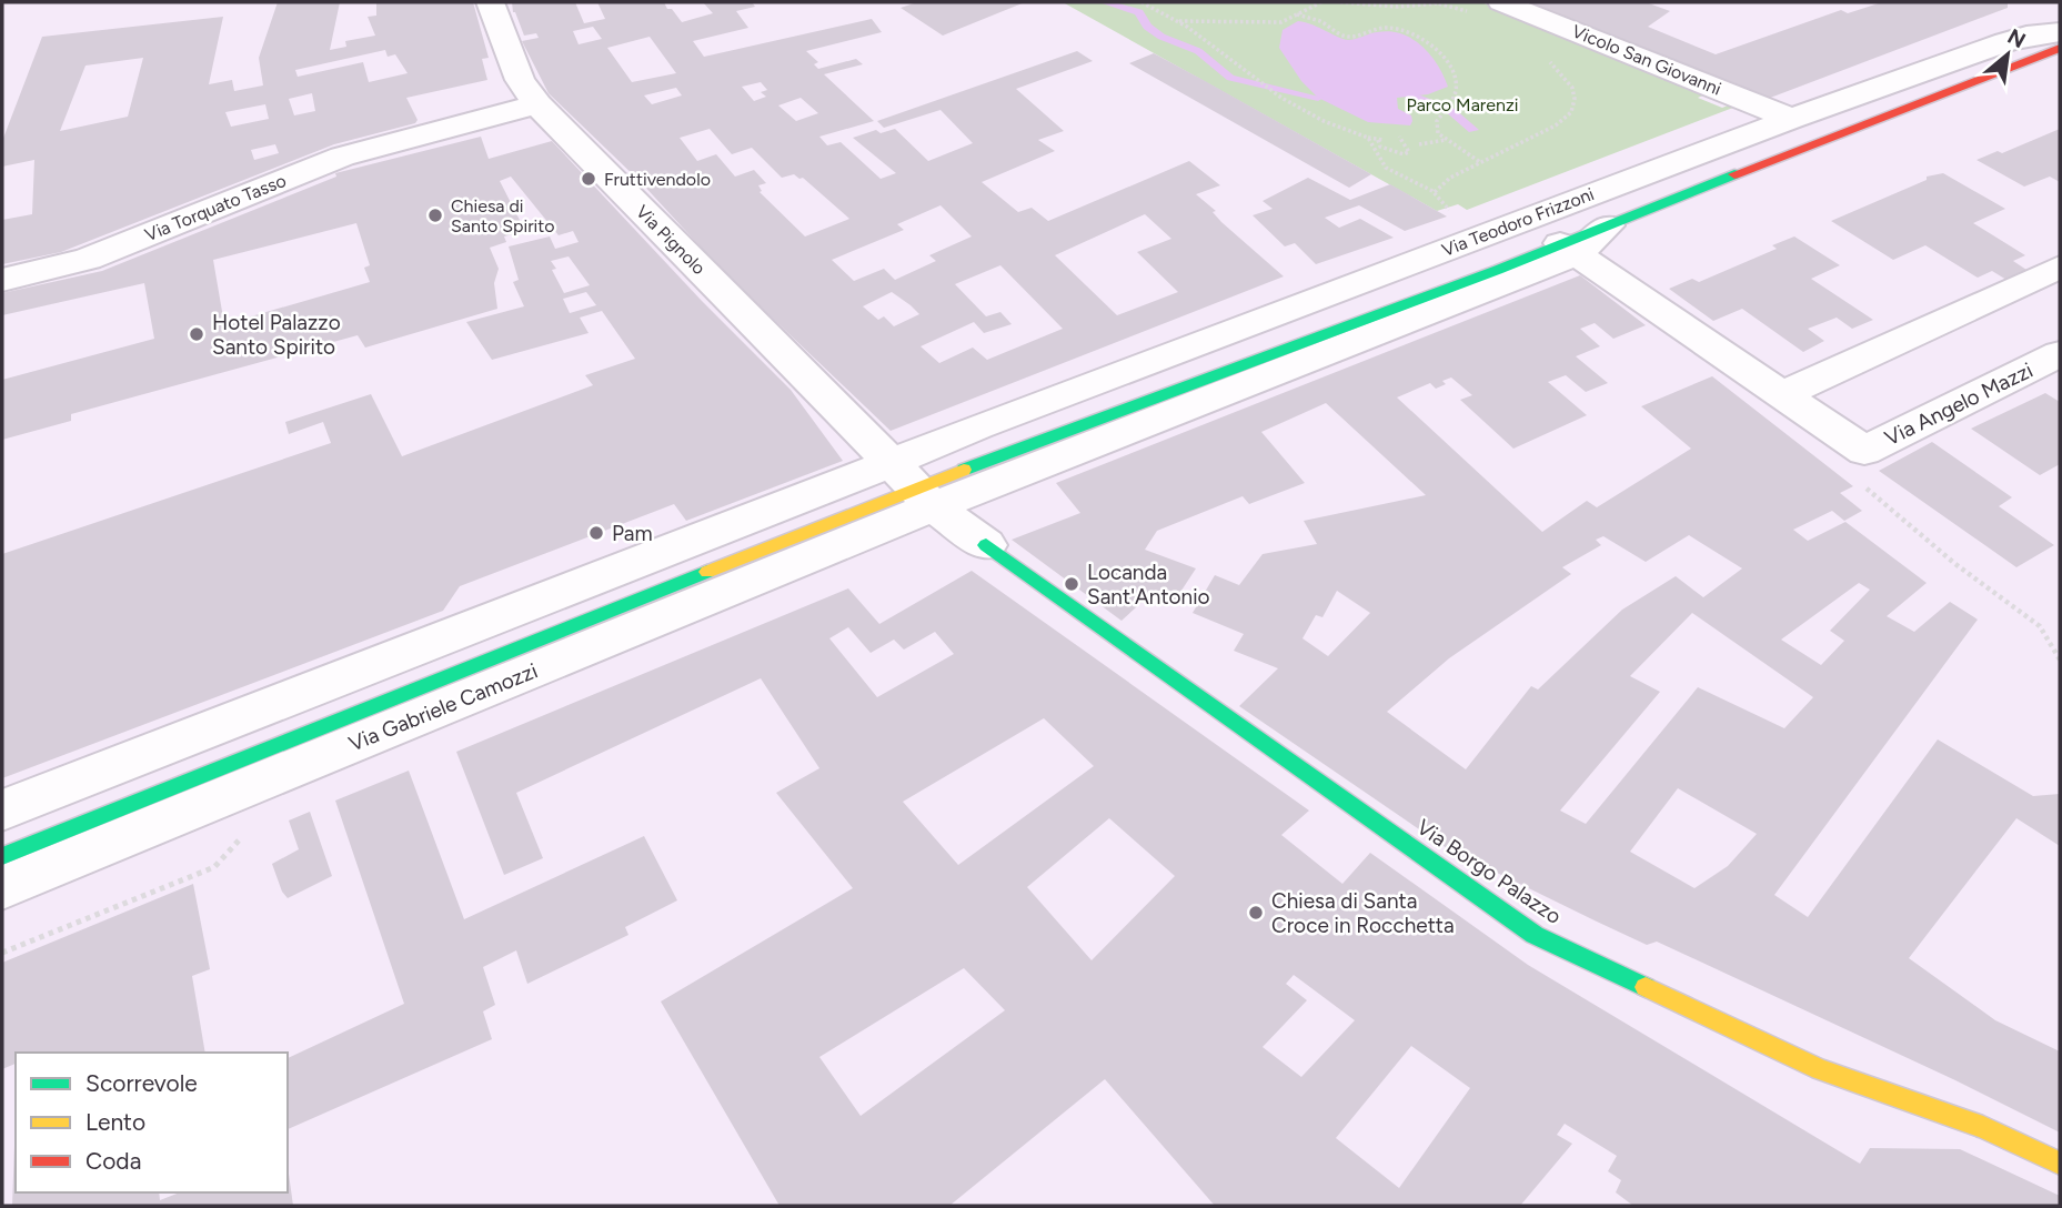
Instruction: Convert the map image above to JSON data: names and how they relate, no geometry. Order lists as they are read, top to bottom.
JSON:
{
  "streets": {
    "street": [
      "Vicolo San Giovanni",
      "Via Torquato Tasso",
      "Via Teodoro Frizzoni",
      "Via Pignolo",
      "Via Angelo Mazzi",
      "Via Gabriele Camozzi",
      "Via Borgo Palazzo"
    ]
  },
  "crossings": [
    ["Vicolo San Giovanni", "Via Teodoro Frizzoni"],
    ["Via Torquato Tasso", "Via Pignolo"],
    ["Via Teodoro Frizzoni", "Via Angelo Mazzi"],
    ["Via Pignolo", "Via Borgo Palazzo"]
  ],
  "parks": ["Parco Marenzi"],
  "places": [
    "Fruttivendolo",
    "Chiesa di Santo Spirito",
    "Hotel Palazzo Santo Spirito",
    "Pam",
    "Locanda Sant'Antonio",
    "Chiesa di Santa Croce in Rocchetta"
  ],
  "legend": ["Scorrevole", "Lento", "Coda"],
  "north": "top right"
}
